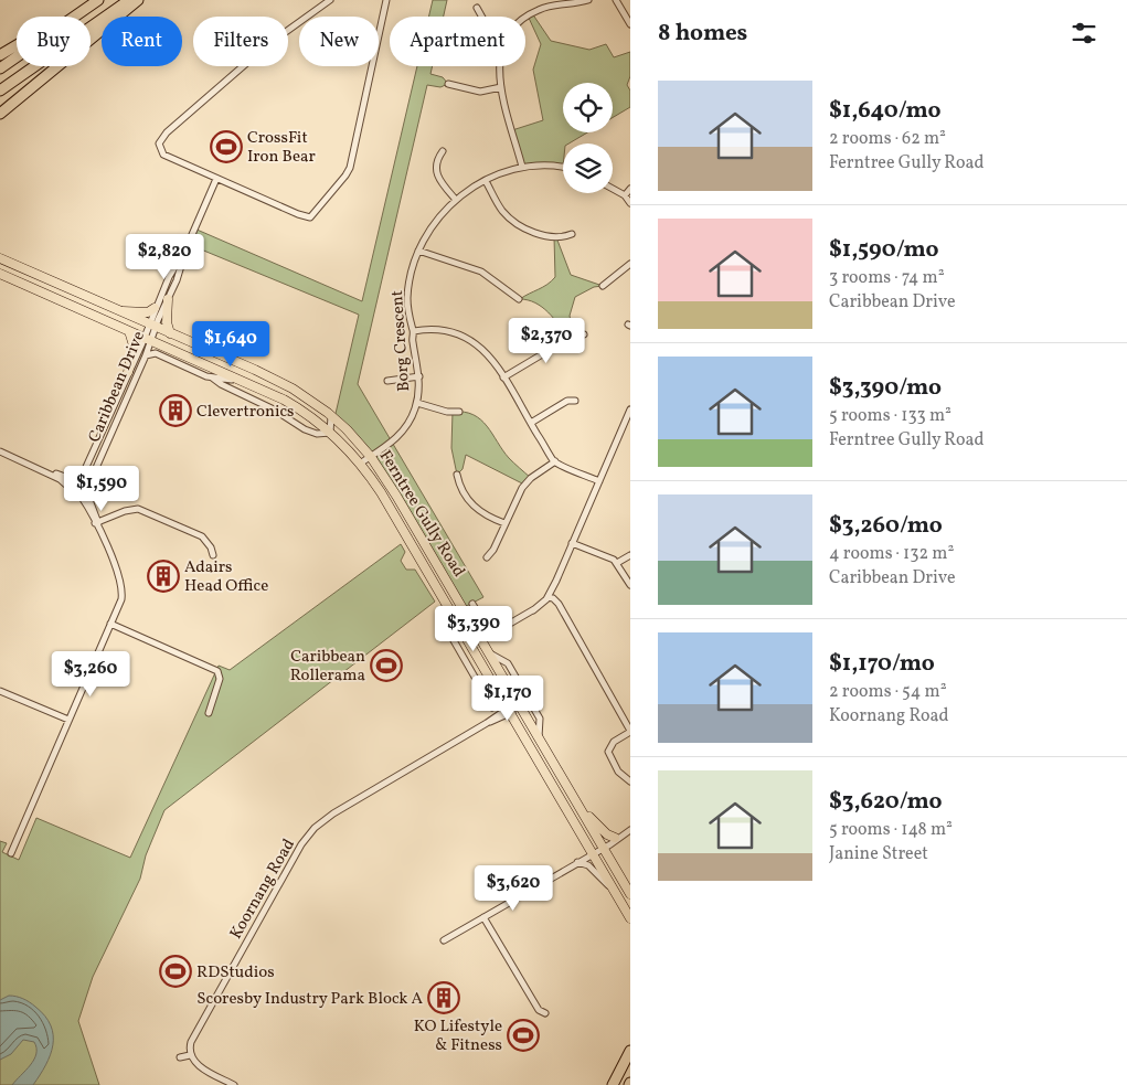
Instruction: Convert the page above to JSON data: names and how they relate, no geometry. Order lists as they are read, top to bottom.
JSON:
{
  "streets": {
    "main road": ["Ferntree Gully Road"],
    "street": ["Borg Crescent", "Caribbean Drive", "Koornang Road"]
  },
  "crossings": [
    ["Borg Crescent", "Ferntree Gully Road"],
    ["Caribbean Drive", "Ferntree Gully Road"],
    ["Ferntree Gully Road", "Koornang Road"]
  ],
  "places": {
    "sports": [
      "CrossFit Iron Bear",
      "Caribbean Rollerama",
      "RDStudios",
      "KO Lifestyle & Fitness"
    ],
    "building": ["Clevertronics", "Adairs Head Office", "Scoresby Industry Park Block A"]
  },
  "page": {
    "heading": "8 homes",
    "chip": [
      "Buy",
      "Rent",
      "Filters",
      "New",
      "Apartment"
    ],
    "list": [
      {
        "name": "$1,640/mo",
        "note": "2 rooms · 62 m² · Ferntree Gully Road"
      },
      {
        "name": "$1,590/mo",
        "note": "3 rooms · 74 m² · Caribbean Drive"
      },
      {
        "name": "$3,390/mo",
        "note": "5 rooms · 133 m² · Ferntree Gully Road"
      },
      {
        "name": "$3,260/mo",
        "note": "4 rooms · 132 m² · Caribbean Drive"
      },
      {
        "name": "$1,170/mo",
        "note": "2 rooms · 54 m² · Koornang Road"
      },
      {
        "name": "$3,620/mo",
        "note": "5 rooms · 148 m² · Janine Street"
      }
    ],
    "price": [
      "$2,820",
      "$2,370",
      "$1,640",
      "$1,590",
      "$3,390",
      "$3,260",
      "$1,170",
      "$3,620"
    ]
  }
}
